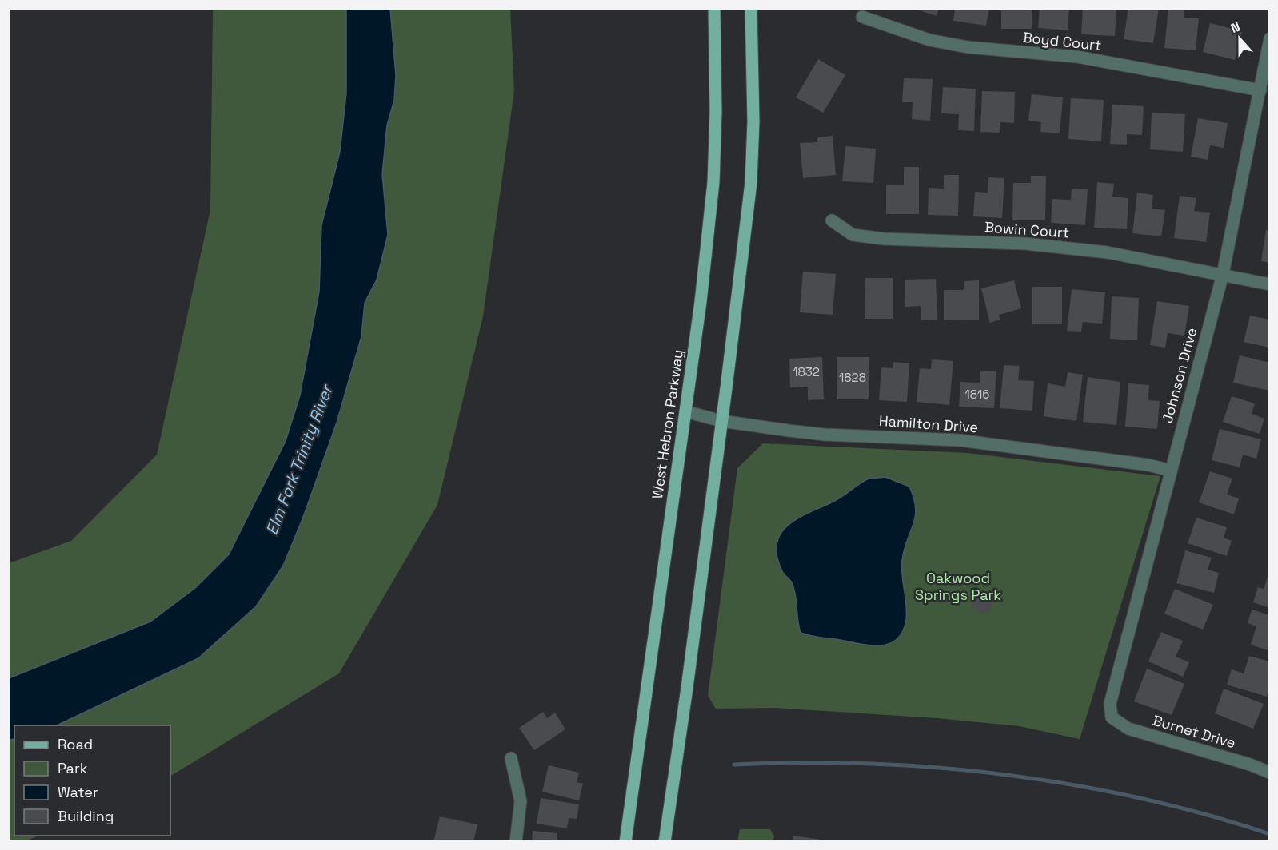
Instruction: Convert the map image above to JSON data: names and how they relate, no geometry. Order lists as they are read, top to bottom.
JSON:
{
  "streets": {
    "main road": ["West Hebron Parkway"],
    "street": [
      "Boyd Court",
      "Bowin Court",
      "Johnson Drive",
      "Hamilton Drive",
      "Burnet Drive"
    ]
  },
  "crossings": [
    ["Boyd Court", "Johnson Drive"],
    ["Bowin Court", "Johnson Drive"],
    ["Johnson Drive", "Hamilton Drive"],
    ["Johnson Drive", "Burnet Drive"],
    ["West Hebron Parkway", "Hamilton Drive"]
  ],
  "water": ["Elm Fork Trinity River"],
  "parks": ["Oakwood Springs Park"],
  "house_numbers": ["1832", "1828", "1816"],
  "legend": [
    "Road",
    "Park",
    "Water",
    "Building"
  ],
  "north": "top"
}
